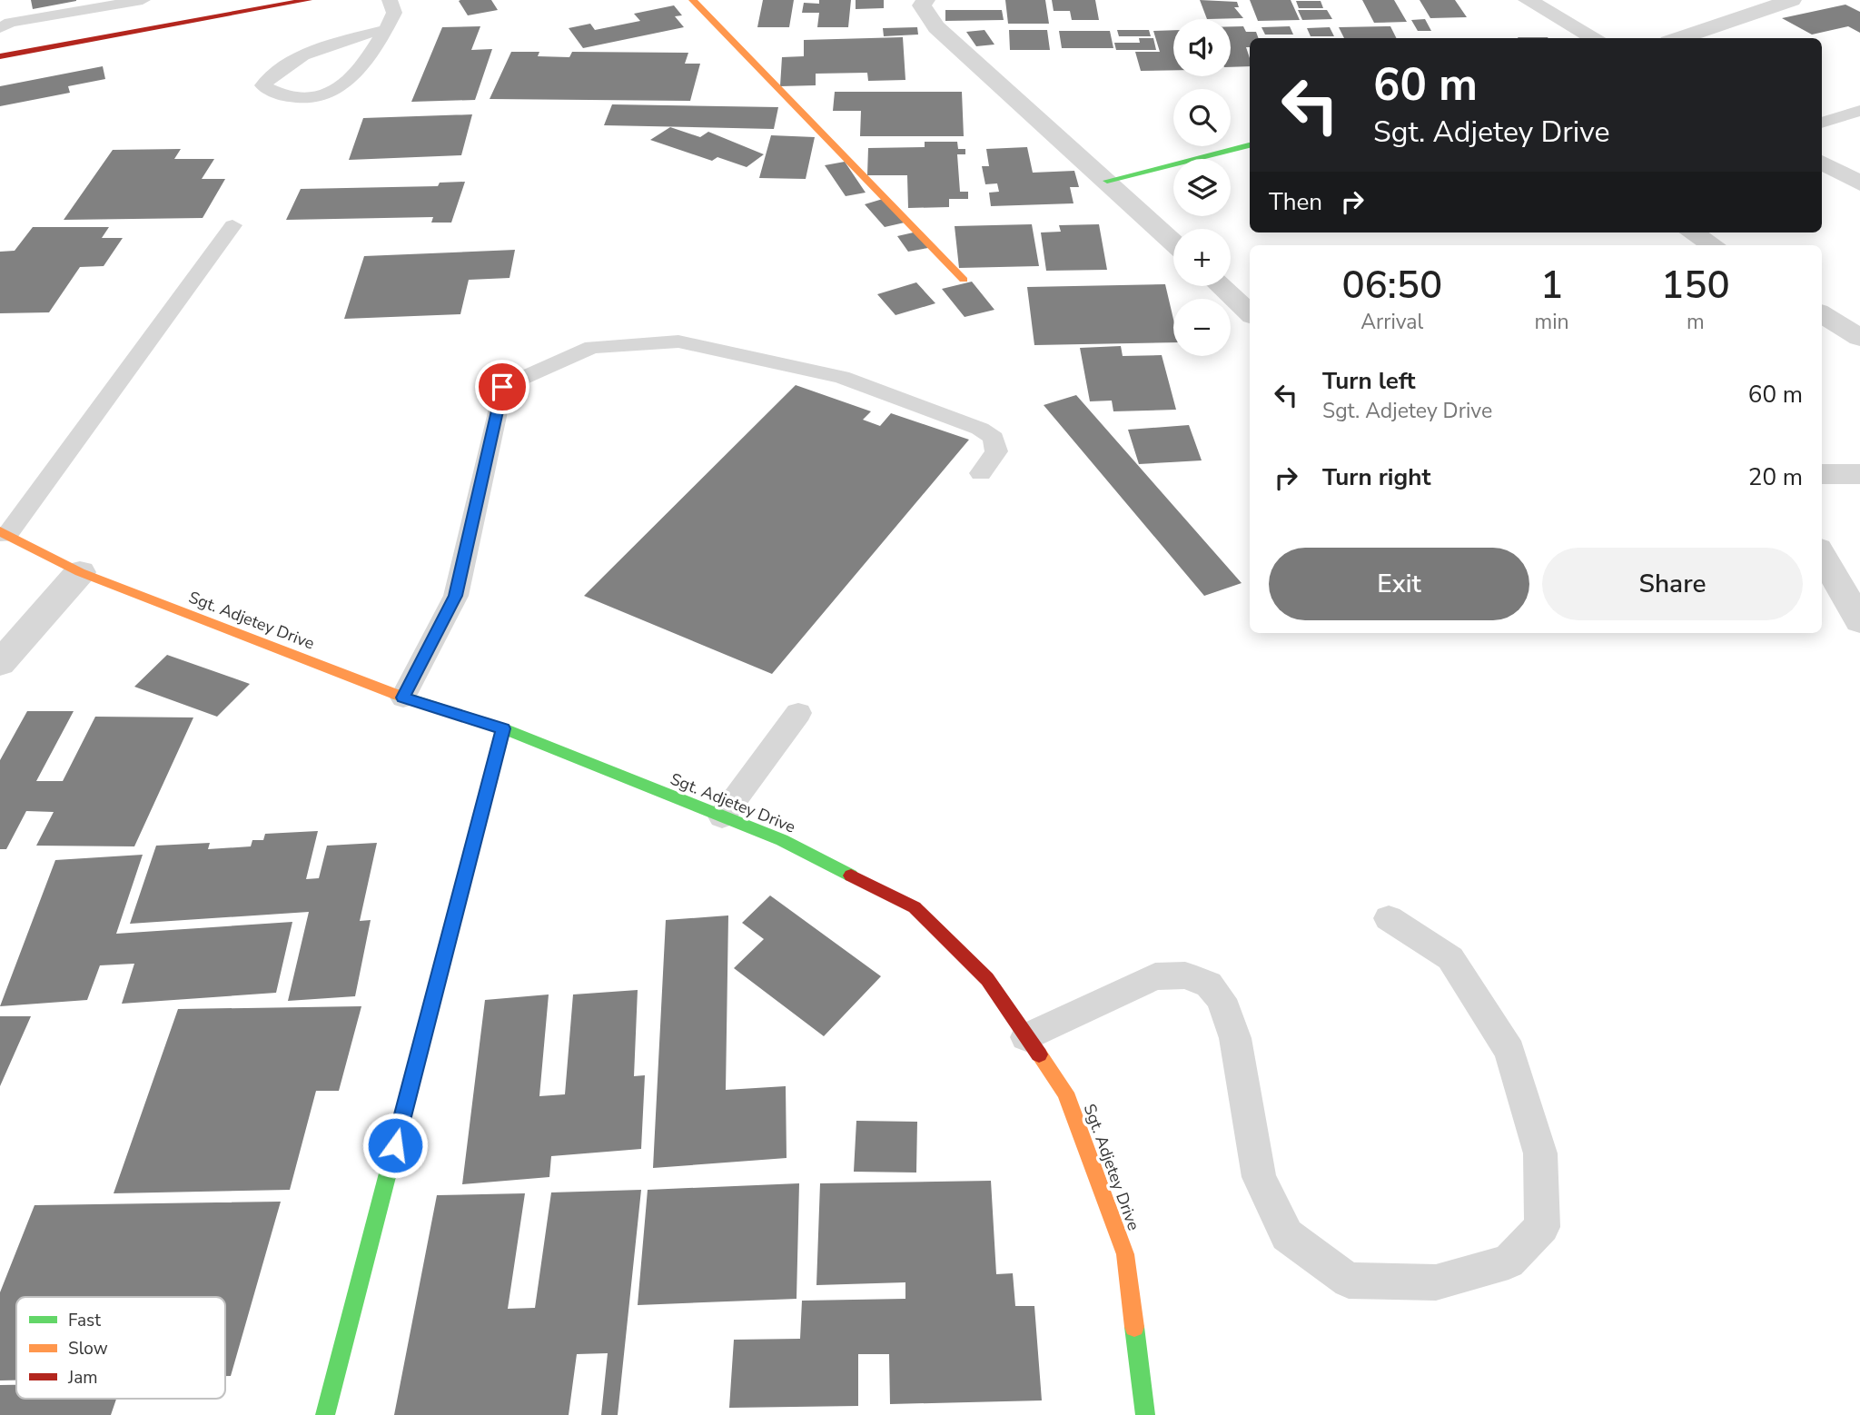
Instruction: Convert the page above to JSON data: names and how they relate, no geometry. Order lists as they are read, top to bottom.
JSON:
{
  "streets": {
    "street": ["Sgt. Adjetey Drive"]
  },
  "legend": ["Fast", "Slow", "Jam"],
  "page": {
    "map_buttons": ["+", "−"],
    "turn": ["60 m", "Sgt. Adjetey Drive"],
    "then": "Then",
    "eta": [
      "06:50",
      "Arrival",
      "1",
      "min",
      "150",
      "m"
    ],
    "list": [
      {
        "name": "Turn left",
        "note": "Sgt. Adjetey Drive",
        "value": "60 m"
      },
      {
        "name": "Turn right",
        "value": "20 m"
      }
    ],
    "buttons": ["Exit", "Share"]
  }
}
